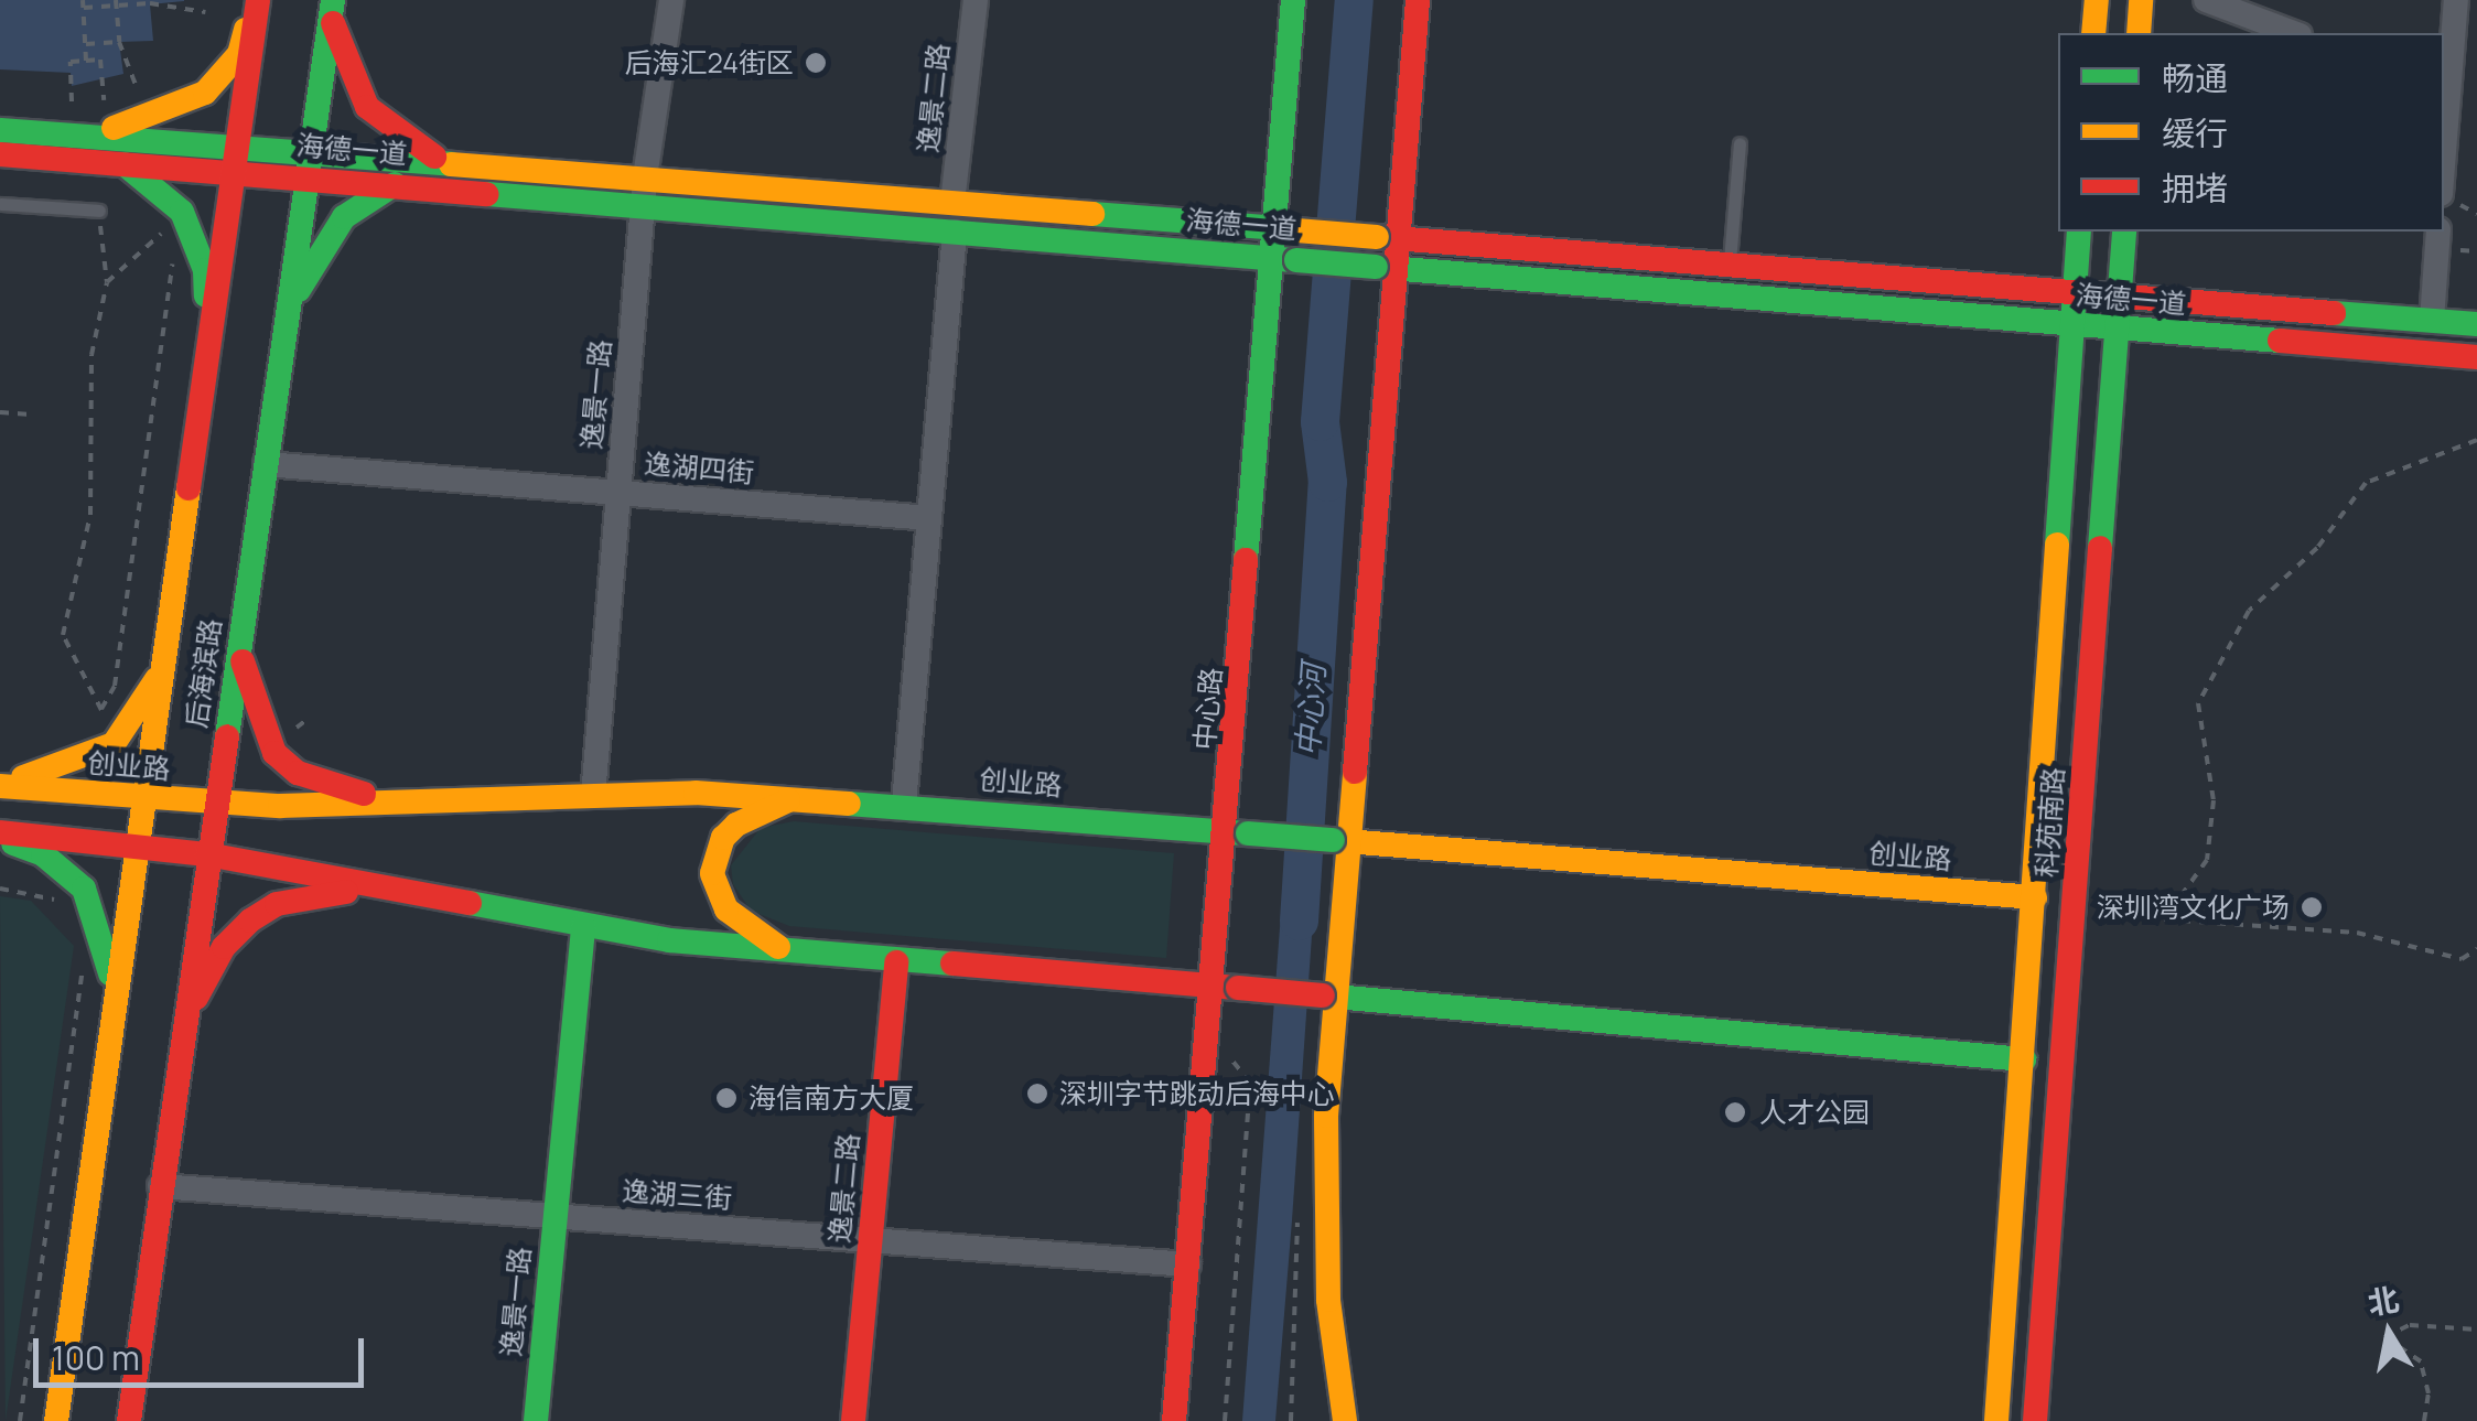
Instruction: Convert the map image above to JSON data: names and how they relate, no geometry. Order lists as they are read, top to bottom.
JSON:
{
  "streets": {
    "main road": [
      "逸景二路",
      "海德一道",
      "逸景一路",
      "后海滨路",
      "中心路",
      "创业路",
      "科苑南路"
    ],
    "street": ["逸湖四街", "逸湖三街"]
  },
  "crossings": [
    ["逸景二路", "海德一道"],
    ["逸景二路", "逸湖三街"],
    ["海德一道", "逸景一路"],
    ["海德一道", "后海滨路"],
    ["海德一道", "中心路"],
    ["海德一道", "科苑南路"],
    ["逸景一路", "逸湖四街"],
    ["逸景一路", "创业路"],
    ["逸景一路", "逸湖三街"],
    ["逸湖四街", "后海滨路"],
    ["后海滨路", "创业路"],
    ["后海滨路", "逸湖三街"],
    ["中心路", "创业路"],
    ["中心路", "逸湖三街"],
    ["创业路", "科苑南路"]
  ],
  "water": ["中心河"],
  "places": [
    "后海汇24街区",
    "深圳湾文化广场",
    "深圳字节跳动后海中心",
    "海信南方大厦",
    "人才公园"
  ],
  "legend": ["畅通", "缓行", "拥堵"],
  "scale_bar": "100 m",
  "north": "top"
}
